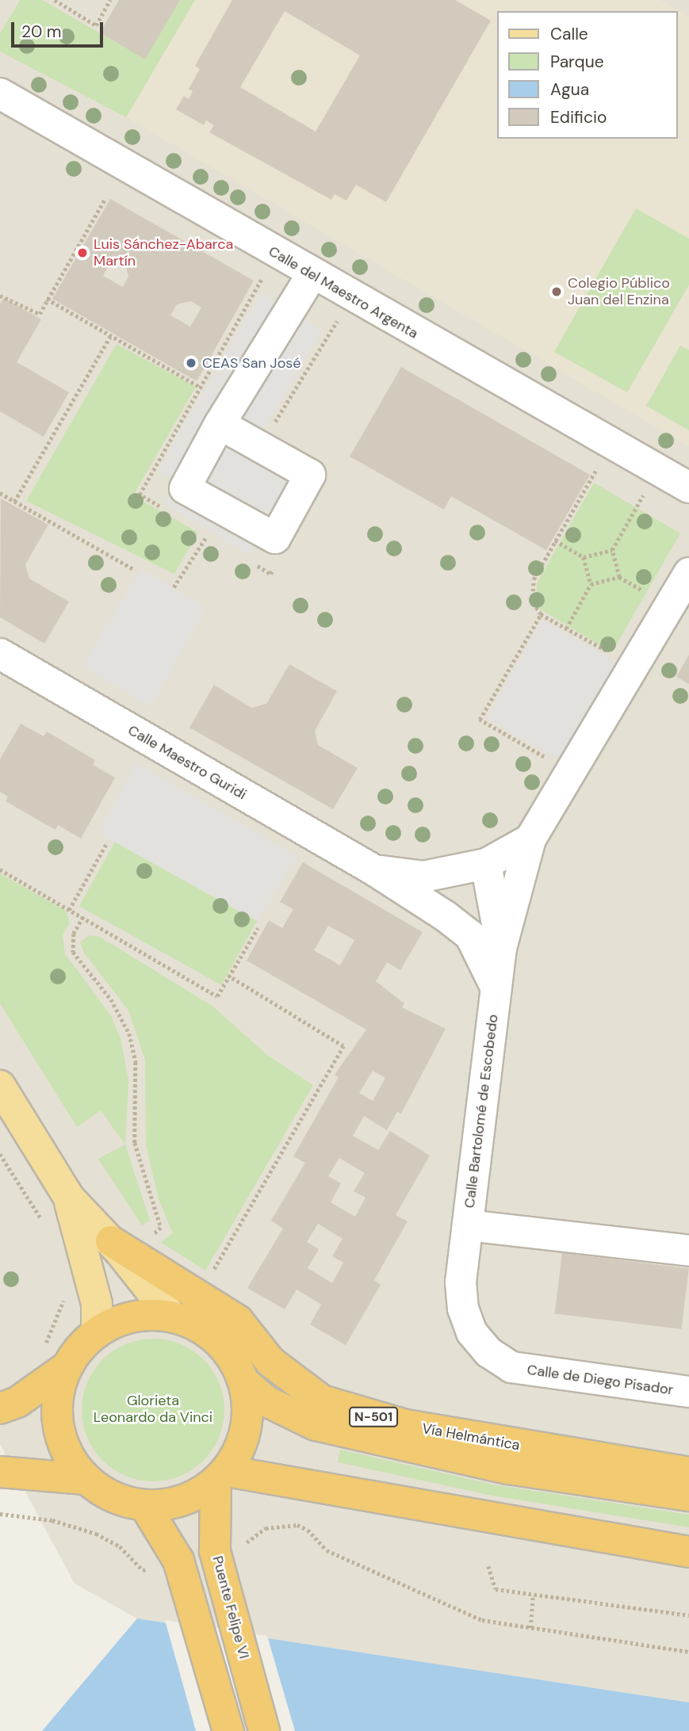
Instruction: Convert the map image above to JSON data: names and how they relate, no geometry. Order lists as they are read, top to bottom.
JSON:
{
  "streets": {
    "highway": ["N-501", "Vía Helmántica", "Puente Felipe VI"],
    "street": [
      "Calle del Maestro Argenta",
      "Calle Maestro Guridi",
      "Calle Bartolomé de Escobedo",
      "Calle de Diego Pisador"
    ]
  },
  "crossings": [
    ["Calle Maestro Guridi", "Calle Bartolomé de Escobedo"],
    ["Calle Bartolomé de Escobedo", "Calle de Diego Pisador"],
    ["N-501", "Vía Helmántica"],
    ["N-501", "Puente Felipe VI"],
    ["Vía Helmántica", "Puente Felipe VI"]
  ],
  "parks": ["Glorieta Leonardo da Vinci"],
  "places": ["Luis Sánchez-Abarca Martín", "Colegio Público Juan del Enzina", "CEAS San José"],
  "legend": [
    "Calle",
    "Parque",
    "Agua",
    "Edificio"
  ],
  "scale_bar": "20 m"
}
